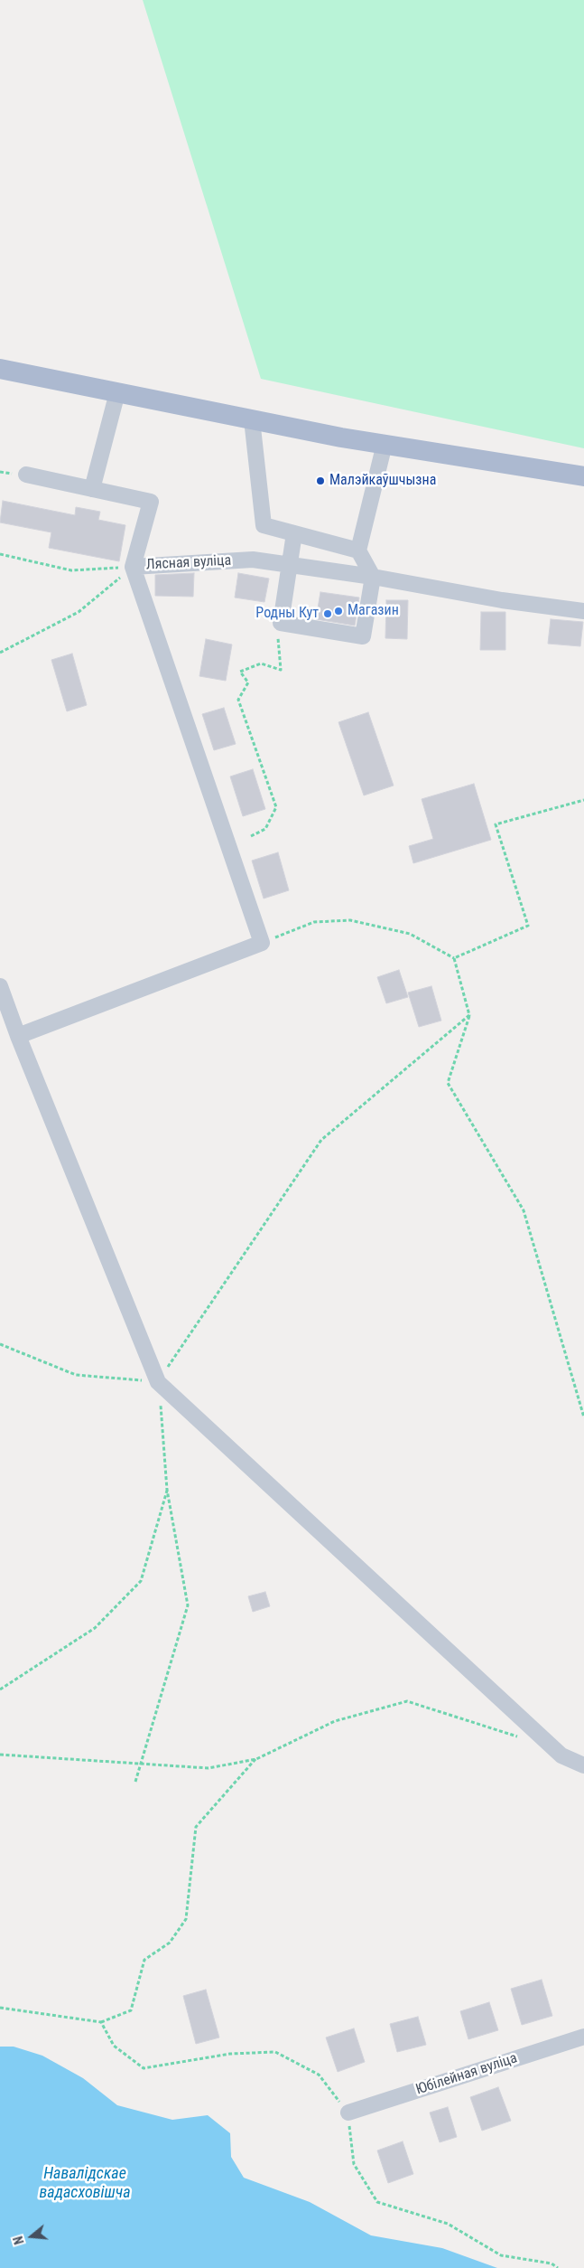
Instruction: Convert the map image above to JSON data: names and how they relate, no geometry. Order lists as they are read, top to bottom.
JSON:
{
  "streets": {
    "street": ["Лясная вуліца", "Юбілейная вуліца"]
  },
  "water": ["Навалідскае вадасховішча"],
  "places": ["Малэйкаўшчызна", "Магазин", "Родны Кут"],
  "north": "left"
}
